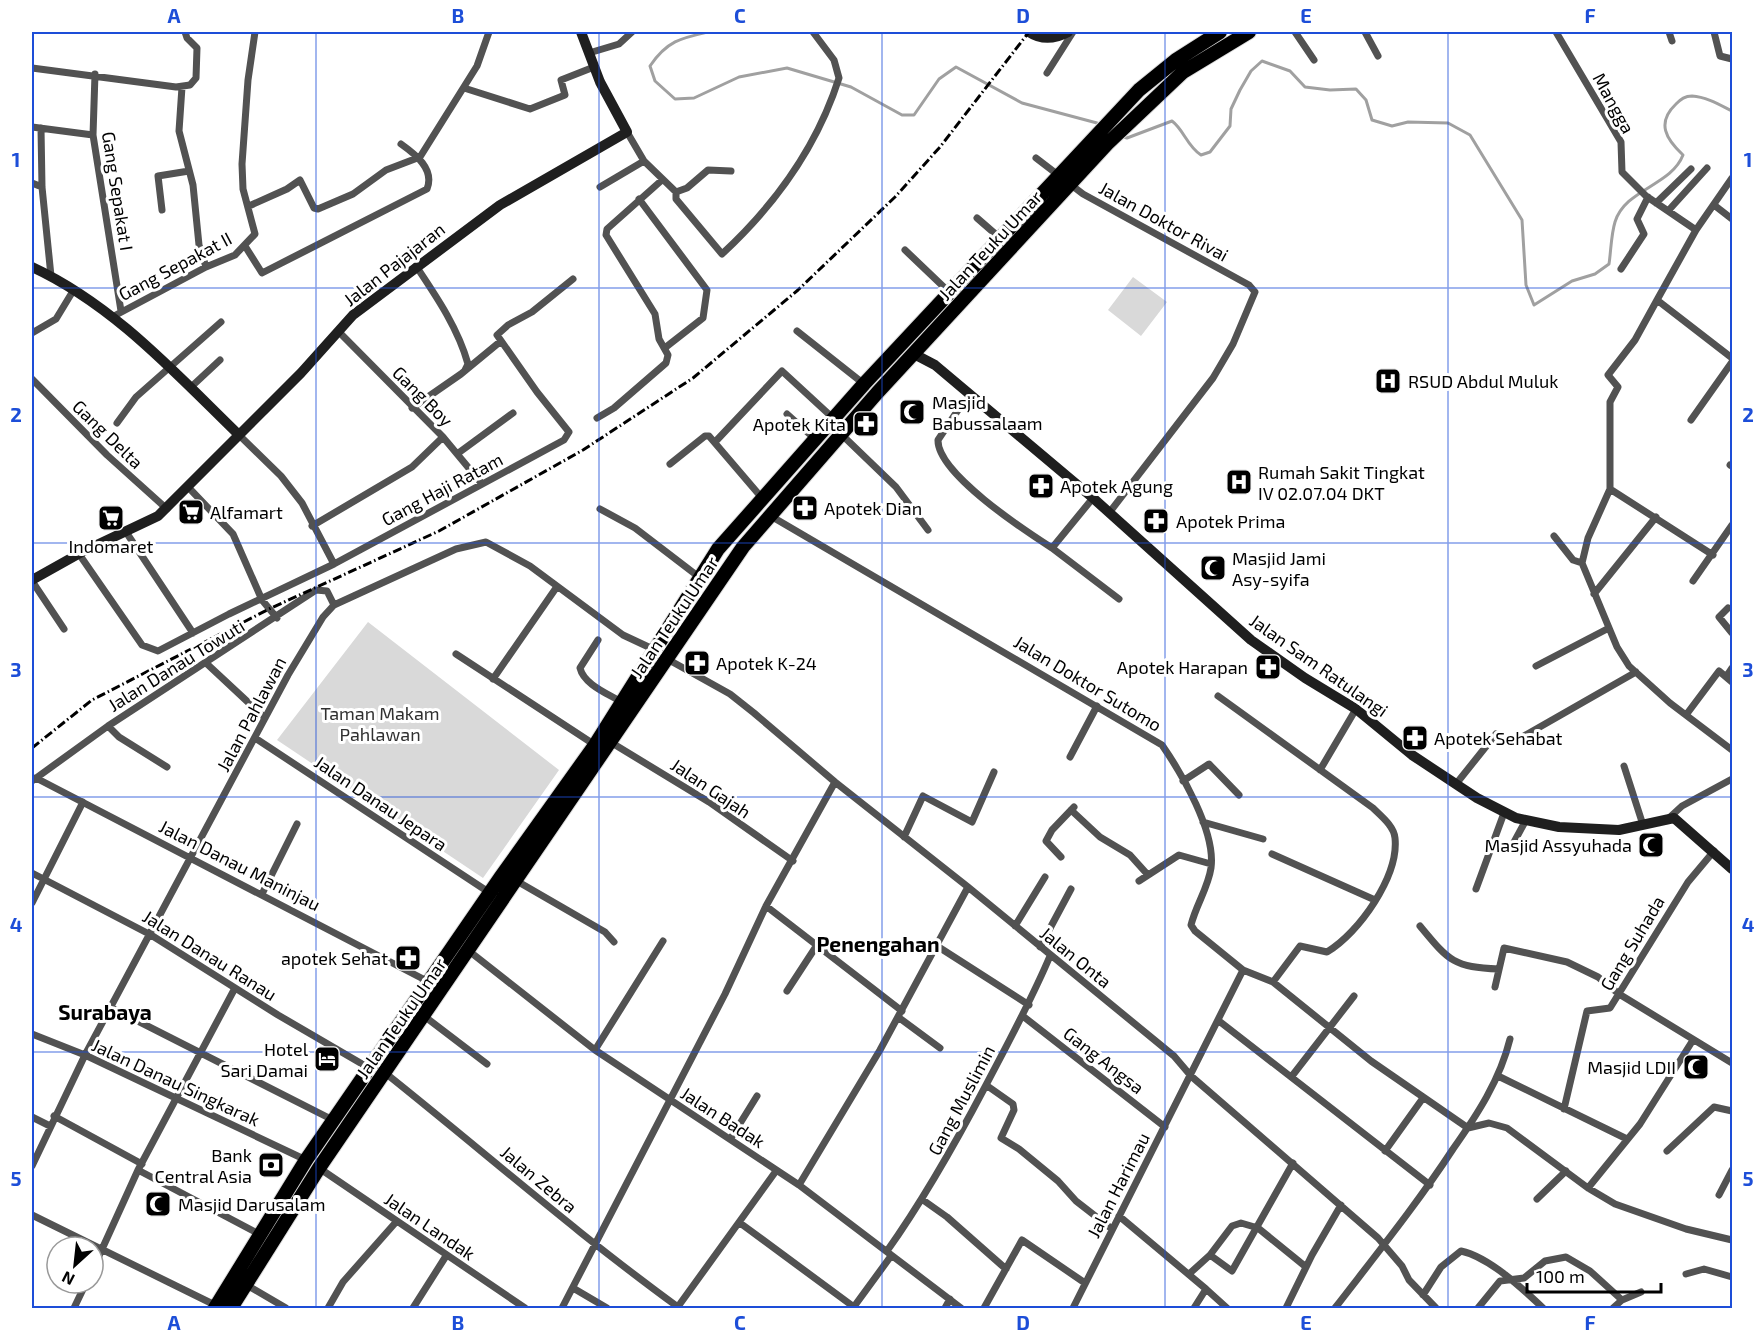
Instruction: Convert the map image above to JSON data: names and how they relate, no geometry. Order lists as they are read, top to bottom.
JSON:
{
  "streets": {
    "highway": ["Jalan Teuku Umar"],
    "street": [
      "Mangga",
      "Gang Sepakat I",
      "Jalan Doktor Rivai",
      "Jalan Pajajaran",
      "Gang Sepakat II",
      "Gang Boy",
      "Gang Delta",
      "Gang Haji Ratam",
      "Jalan Danau Towuti",
      "Jalan Sam Ratulangi",
      "Jalan Doktor Sutomo",
      "Jalan Pahlawan",
      "Jalan Gajah",
      "Jalan Danau Jepara",
      "Jalan Danau Maninjau",
      "Gang Suhada",
      "Jalan Danau Ranau",
      "Jalan Onta",
      "Gang Angsa",
      "Jalan Danau Singkarak",
      "Gang Muslimin",
      "Jalan Badak",
      "Jalan Zebra",
      "Jalan Harimau",
      "Jalan Landak"
    ]
  },
  "crossings": [
    ["Gang Sepakat I", "Gang Sepakat II"],
    ["Jalan Doktor Rivai", "Jalan Teuku Umar"],
    ["Jalan Doktor Rivai", "Jalan Sam Ratulangi"],
    ["Jalan Teuku Umar", "Jalan Sam Ratulangi"],
    ["Jalan Teuku Umar", "Jalan Doktor Sutomo"],
    ["Jalan Teuku Umar", "Jalan Pahlawan"],
    ["Jalan Teuku Umar", "Jalan Gajah"],
    ["Jalan Teuku Umar", "Jalan Danau Jepara"],
    ["Jalan Teuku Umar", "Jalan Danau Maninjau"],
    ["Jalan Teuku Umar", "Jalan Danau Ranau"],
    ["Jalan Teuku Umar", "Jalan Onta"],
    ["Jalan Teuku Umar", "Jalan Danau Singkarak"],
    ["Jalan Teuku Umar", "Jalan Badak"],
    ["Jalan Teuku Umar", "Jalan Zebra"],
    ["Jalan Teuku Umar", "Jalan Landak"],
    ["Jalan Pajajaran", "Gang Boy"],
    ["Jalan Pajajaran", "Gang Delta"],
    ["Jalan Pajajaran", "Gang Haji Ratam"],
    ["Gang Boy", "Gang Haji Ratam"],
    ["Jalan Danau Towuti", "Jalan Pahlawan"],
    ["Jalan Danau Towuti", "Jalan Danau Maninjau"],
    ["Jalan Doktor Sutomo", "Jalan Harimau"],
    ["Jalan Pahlawan", "Jalan Danau Jepara"],
    ["Jalan Pahlawan", "Jalan Danau Maninjau"],
    ["Jalan Pahlawan", "Jalan Danau Ranau"],
    ["Jalan Pahlawan", "Jalan Danau Singkarak"],
    ["Jalan Onta", "Gang Muslimin"],
    ["Jalan Onta", "Jalan Harimau"],
    ["Gang Angsa", "Gang Muslimin"],
    ["Gang Angsa", "Jalan Harimau"],
    ["Gang Muslimin", "Jalan Badak"]
  ],
  "districts": ["Penengahan", "Surabaya"],
  "parks": ["Taman Makam Pahlawan"],
  "places": {
    "hospital": ["RSUD Abdul Muluk", "Rumah Sakit Tingkat IV 02.07.04 DKT"],
    "mosque": [
      "Masjid Babussalaam",
      "Masjid Jami Asy-syifa",
      "Masjid Assyuhada",
      "Masjid LDII",
      "Masjid Darusalam"
    ],
    "pharmacy": [
      "Apotek Kita",
      "Apotek Agung",
      "Apotek Dian",
      "Apotek Prima",
      "Apotek K-24",
      "Apotek Harapan",
      "Apotek Sehabat",
      "apotek Sehat"
    ],
    "supermarket": ["Alfamart", "Indomaret"],
    "hotel": ["Hotel Sari Damai"],
    "bank": ["Bank Central Asia"]
  },
  "scale_bar": "100 m",
  "north": "bottom left",
  "grid": {
    "columns": [
      "A",
      "B",
      "C",
      "D",
      "E",
      "F"
    ],
    "rows": [
      "1",
      "2",
      "3",
      "4",
      "5"
    ]
  }
}
